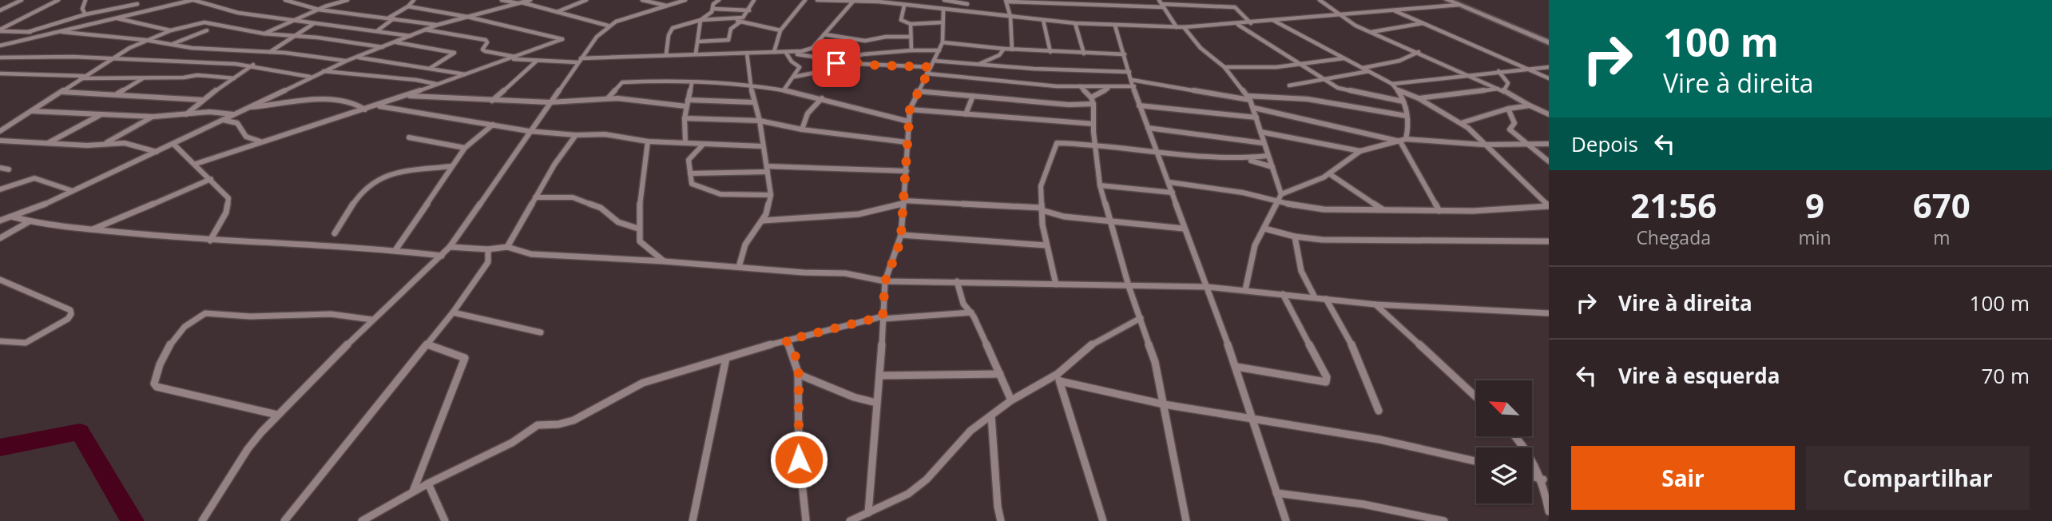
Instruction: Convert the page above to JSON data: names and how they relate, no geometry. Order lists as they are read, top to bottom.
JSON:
{
  "north": "top left",
  "page": {
    "turn": ["100 m", "Vire à direita"],
    "then": "Depois",
    "eta": [
      "21:56",
      "Chegada",
      "9",
      "min",
      "670",
      "m"
    ],
    "list": [
      {
        "name": "Vire à direita",
        "value": "100 m"
      },
      {
        "name": "Vire à esquerda",
        "value": "70 m"
      }
    ],
    "buttons": ["Sair", "Compartilhar"]
  }
}
